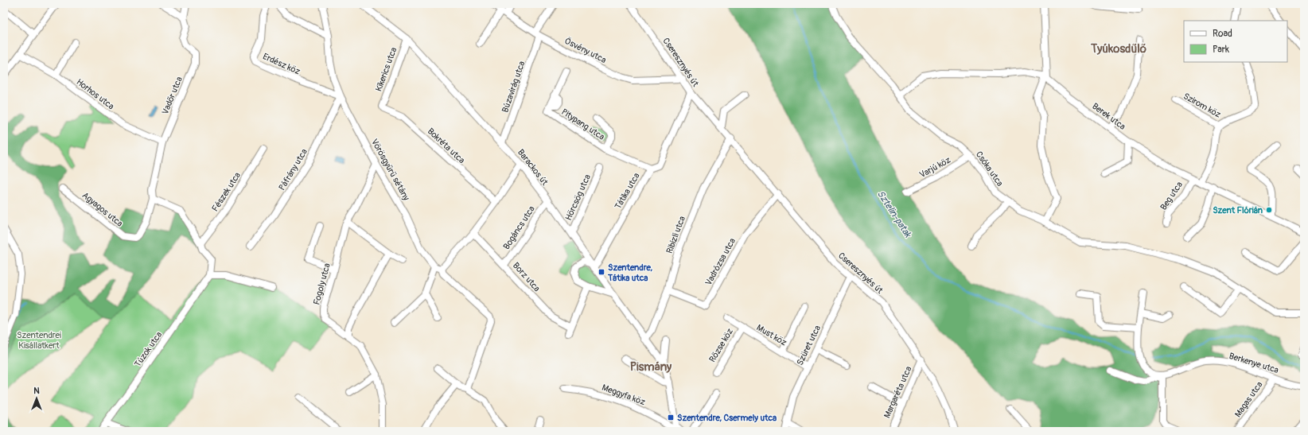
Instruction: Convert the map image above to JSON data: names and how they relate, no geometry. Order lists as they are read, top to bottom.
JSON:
{
  "streets": {
    "street": [
      "Ösvény utca",
      "Cseresznyés út",
      "Erdész köz",
      "Kikerics utca",
      "Búzavirág utca",
      "Horhos utca",
      "Vadőr utca",
      "Szirom köz",
      "Berek utca",
      "Pitypang utca",
      "Bokréta utca",
      "Barackos út",
      "Varjú köz",
      "Csóka utca",
      "Páfrány utca",
      "Vörösgyűrű sétány",
      "Tátika utca",
      "Fészek utca",
      "Beg utca",
      "Hörcsög utca",
      "Agyagos utca",
      "Bogáncs utca",
      "Ribizli utca",
      "Vadrózsa utca",
      "Borz utca",
      "Fogoly utca",
      "Must köz",
      "Rőzse köz",
      "Szüret utca",
      "Túzok utca",
      "Berkenye utca",
      "Margaréta utca",
      "Meggyfa köz",
      "Magas utca"
    ]
  },
  "crossings": [
    ["Ösvény utca", "Cseresznyés út"],
    ["Ösvény utca", "Búzavirág utca"],
    ["Cseresznyés út", "Tátika utca"],
    ["Cseresznyés út", "Ribizli utca"],
    ["Cseresznyés út", "Vadrózsa utca"],
    ["Cseresznyés út", "Szüret utca"],
    ["Cseresznyés út", "Margaréta utca"],
    ["Erdész köz", "Páfrány utca"],
    ["Erdész köz", "Vörösgyűrű sétány"],
    ["Kikerics utca", "Bokréta utca"],
    ["Kikerics utca", "Barackos út"],
    ["Búzavirág utca", "Barackos út"],
    ["Horhos utca", "Vadőr utca"],
    ["Vadőr utca", "Agyagos utca"],
    ["Vadőr utca", "Túzok utca"],
    ["Berek utca", "Csóka utca"],
    ["Berek utca", "Beg utca"],
    ["Pitypang utca", "Tátika utca"],
    ["Barackos út", "Tátika utca"],
    ["Barackos út", "Hörcsög utca"],
    ["Barackos út", "Bogáncs utca"],
    ["Barackos út", "Ribizli utca"],
    ["Barackos út", "Meggyfa köz"],
    ["Varjú köz", "Csóka utca"],
    ["Páfrány utca", "Vörösgyűrű sétány"],
    ["Vörösgyűrű sétány", "Fogoly utca"],
    ["Fészek utca", "Túzok utca"],
    ["Bogáncs utca", "Borz utca"],
    ["Ribizli utca", "Vadrózsa utca"],
    ["Must köz", "Rőzse köz"],
    ["Must köz", "Szüret utca"],
    ["Berkenye utca", "Magas utca"]
  ],
  "districts": ["Tyúkosdűlő", "Pismány"],
  "water": ["Sztelin-patak"],
  "parks": ["Szentendrei Kisállatkert"],
  "places": {
    "other": ["Szent Flórián"],
    "transit": ["Szentendre, Tátika utca", "Szentendre, Csermely utca"]
  },
  "legend": ["Road", "Park"],
  "north": "top"
}
